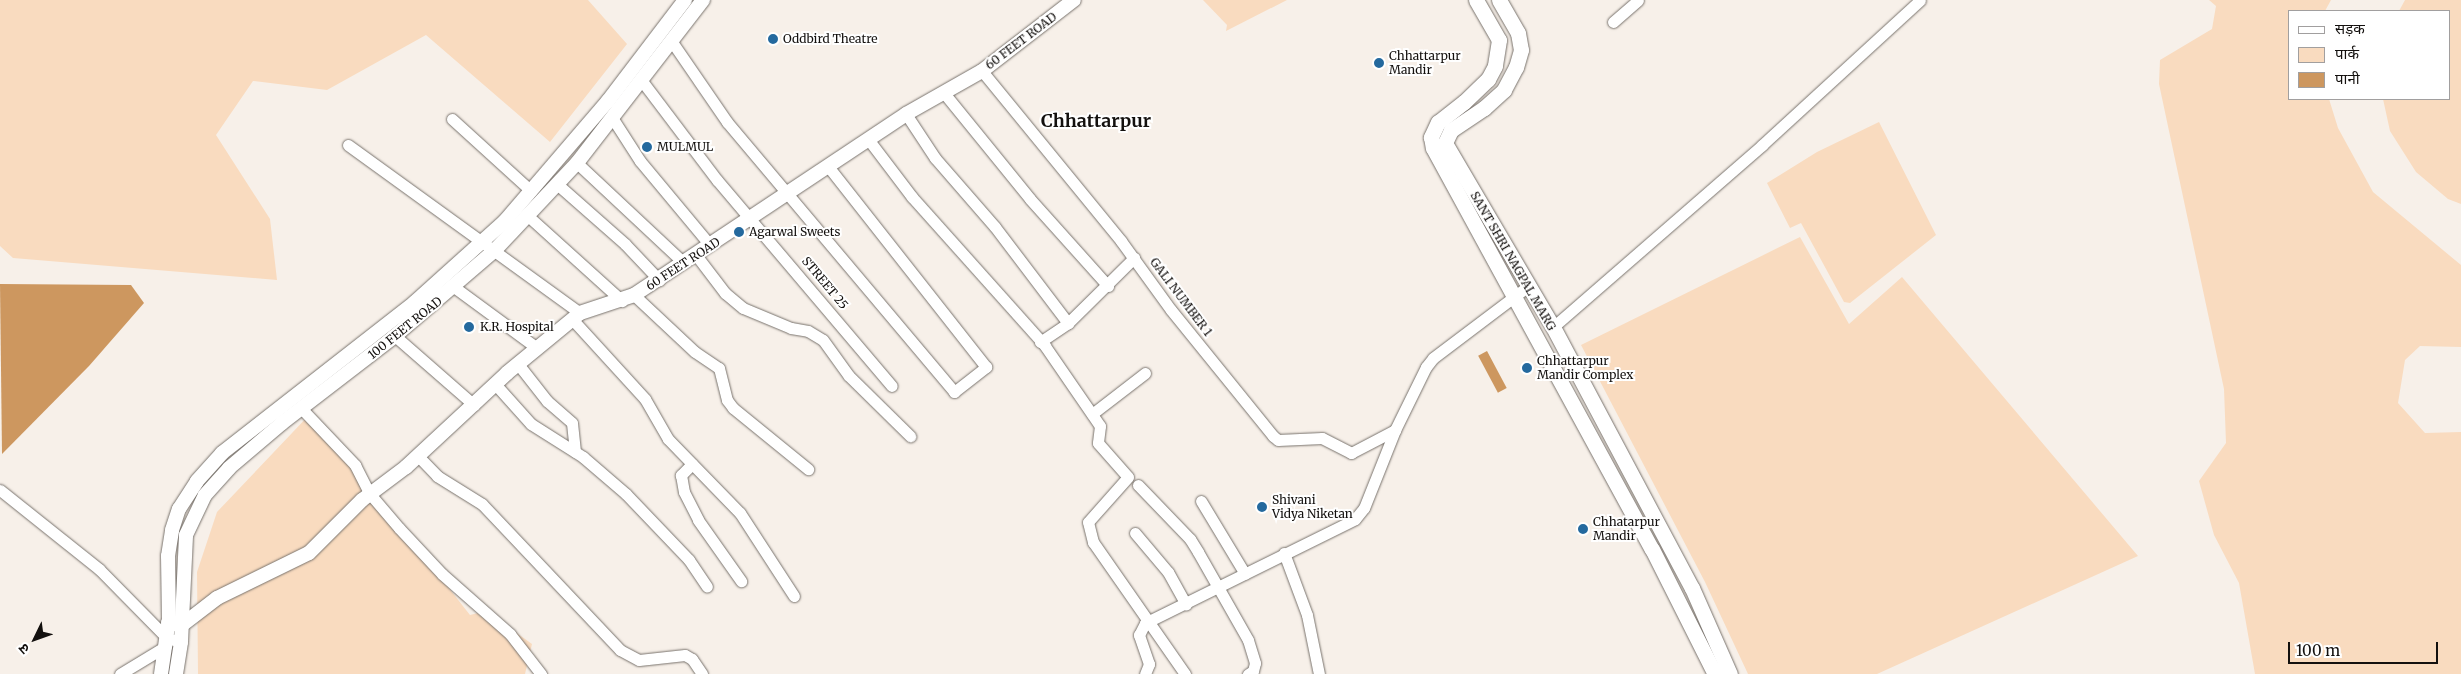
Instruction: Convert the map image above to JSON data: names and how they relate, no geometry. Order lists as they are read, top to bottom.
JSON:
{
  "streets": {
    "main road": ["SANT SHRI NAGPAL MARG"],
    "street": [
      "60 FEET ROAD",
      "STREET 25",
      "GALI NUMBER 1",
      "100 FEET ROAD"
    ]
  },
  "crossings": [
    ["60 FEET ROAD", "STREET 25"],
    ["60 FEET ROAD", "GALI NUMBER 1"],
    ["60 FEET ROAD", "100 FEET ROAD"],
    ["STREET 25", "100 FEET ROAD"]
  ],
  "districts": ["Chhattarpur"],
  "places": [
    "Oddbird Theatre",
    "Chhattarpur Mandir",
    "MULMUL",
    "Agarwal Sweets",
    "K.R. Hospital",
    "Chhattarpur Mandir Complex",
    "Shivani Vidya Niketan",
    "Chhatarpur Mandir"
  ],
  "legend": ["सड़क", "पार्क", "पानी"],
  "scale_bar": "100 m",
  "north": "bottom left"
}
